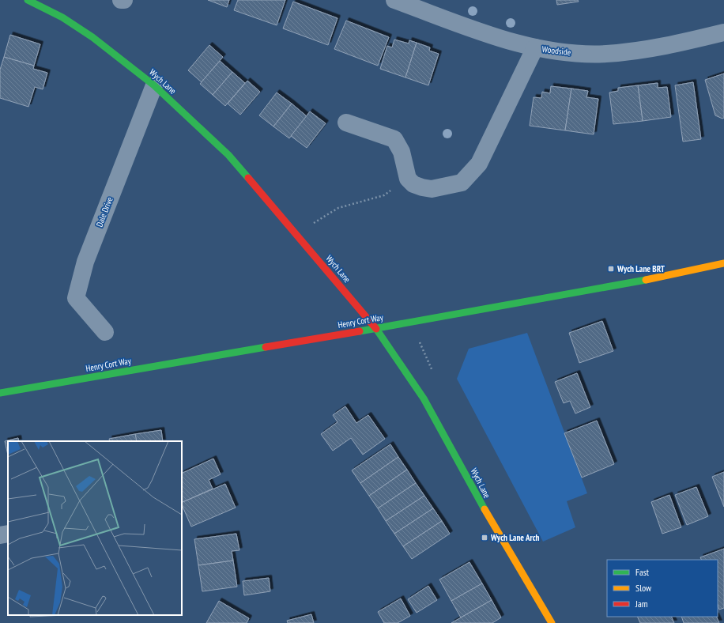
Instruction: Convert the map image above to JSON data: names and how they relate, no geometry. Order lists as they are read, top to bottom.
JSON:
{
  "streets": {
    "street": [
      "Woodside",
      "Wych Lane",
      "Dale Drive",
      "Henry Cort Way"
    ]
  },
  "crossings": [
    ["Wych Lane", "Dale Drive"],
    ["Wych Lane", "Henry Cort Way"]
  ],
  "places": {
    "transit": ["Wych Lane BRT", "Wych Lane Arch"]
  },
  "legend": ["Fast", "Slow", "Jam"]
}
